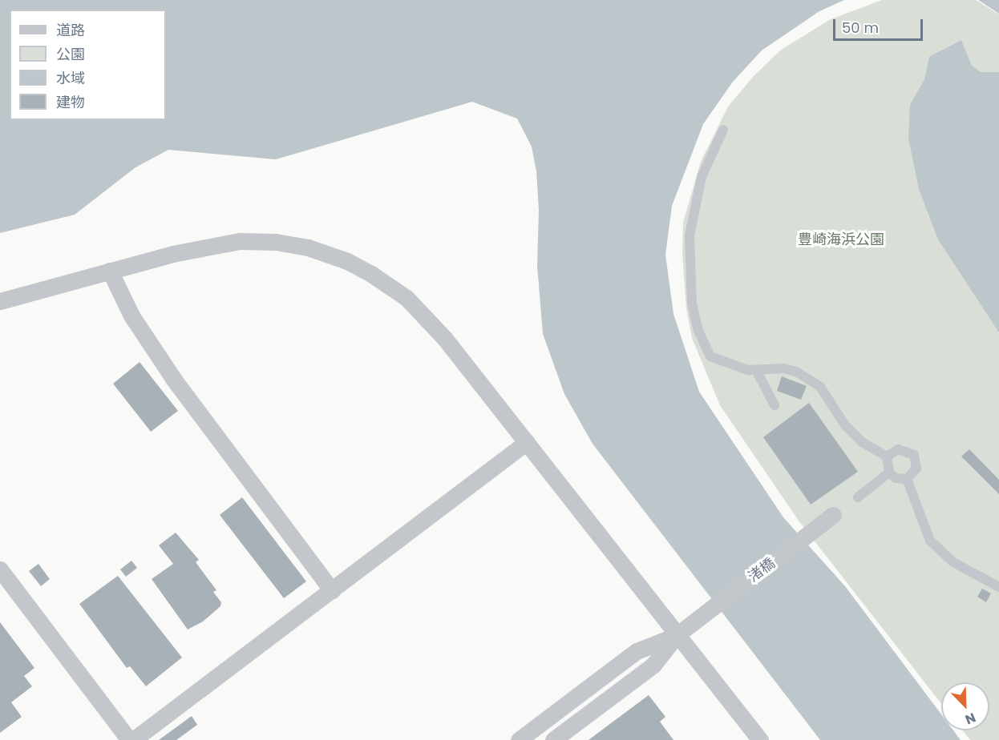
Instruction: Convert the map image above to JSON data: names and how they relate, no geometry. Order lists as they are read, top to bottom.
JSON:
{
  "streets": {
    "street": ["渚橋"]
  },
  "parks": ["豊崎海浜公園"],
  "legend": [
    "道路",
    "公園",
    "水域",
    "建物"
  ],
  "scale_bar": "50 m",
  "north": "bottom right"
}
